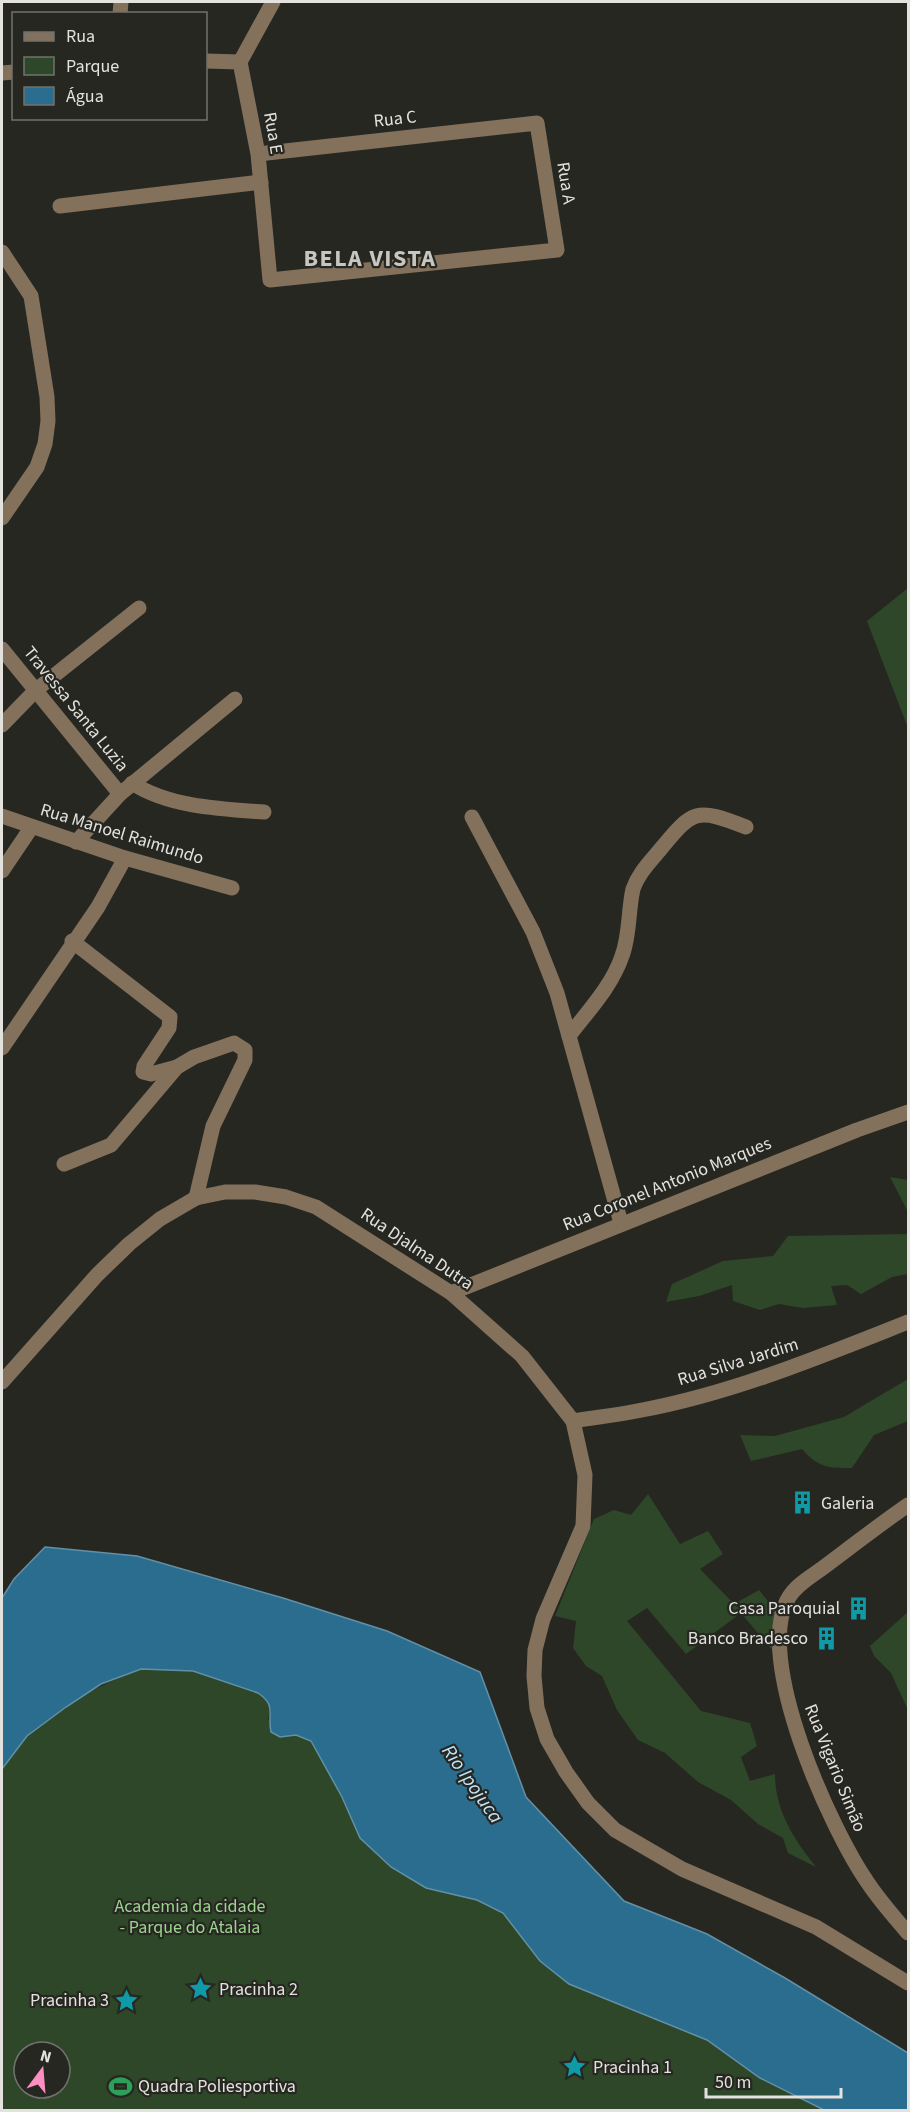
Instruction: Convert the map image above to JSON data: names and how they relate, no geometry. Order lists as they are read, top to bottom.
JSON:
{
  "streets": {
    "street": [
      "Rua C",
      "Rua E",
      "Rua A",
      "Travessa Santa Luzia",
      "Rua Manoel Raimundo",
      "Rua Coronel Antonio Marques",
      "Rua Djalma Dutra",
      "Rua Silva Jardim",
      "Rua Vigario Simão"
    ]
  },
  "crossings": [
    ["Rua C", "Rua E"],
    ["Rua C", "Rua A"],
    ["Rua E", "Rua A"],
    ["Rua Coronel Antonio Marques", "Rua Djalma Dutra"],
    ["Rua Djalma Dutra", "Rua Silva Jardim"]
  ],
  "districts": ["BELA VISTA"],
  "water": ["Rio Ipojuca"],
  "parks": ["Academia da cidade - Parque do Atalaia"],
  "places": {
    "building": ["Galeria", "Casa Paroquial", "Banco Bradesco"],
    "place": ["Pracinha 2", "Pracinha 3", "Pracinha 1"],
    "sports": ["Quadra Poliesportiva"]
  },
  "legend": ["Rua", "Parque", "Água"],
  "scale_bar": "50 m",
  "north": "top"
}
